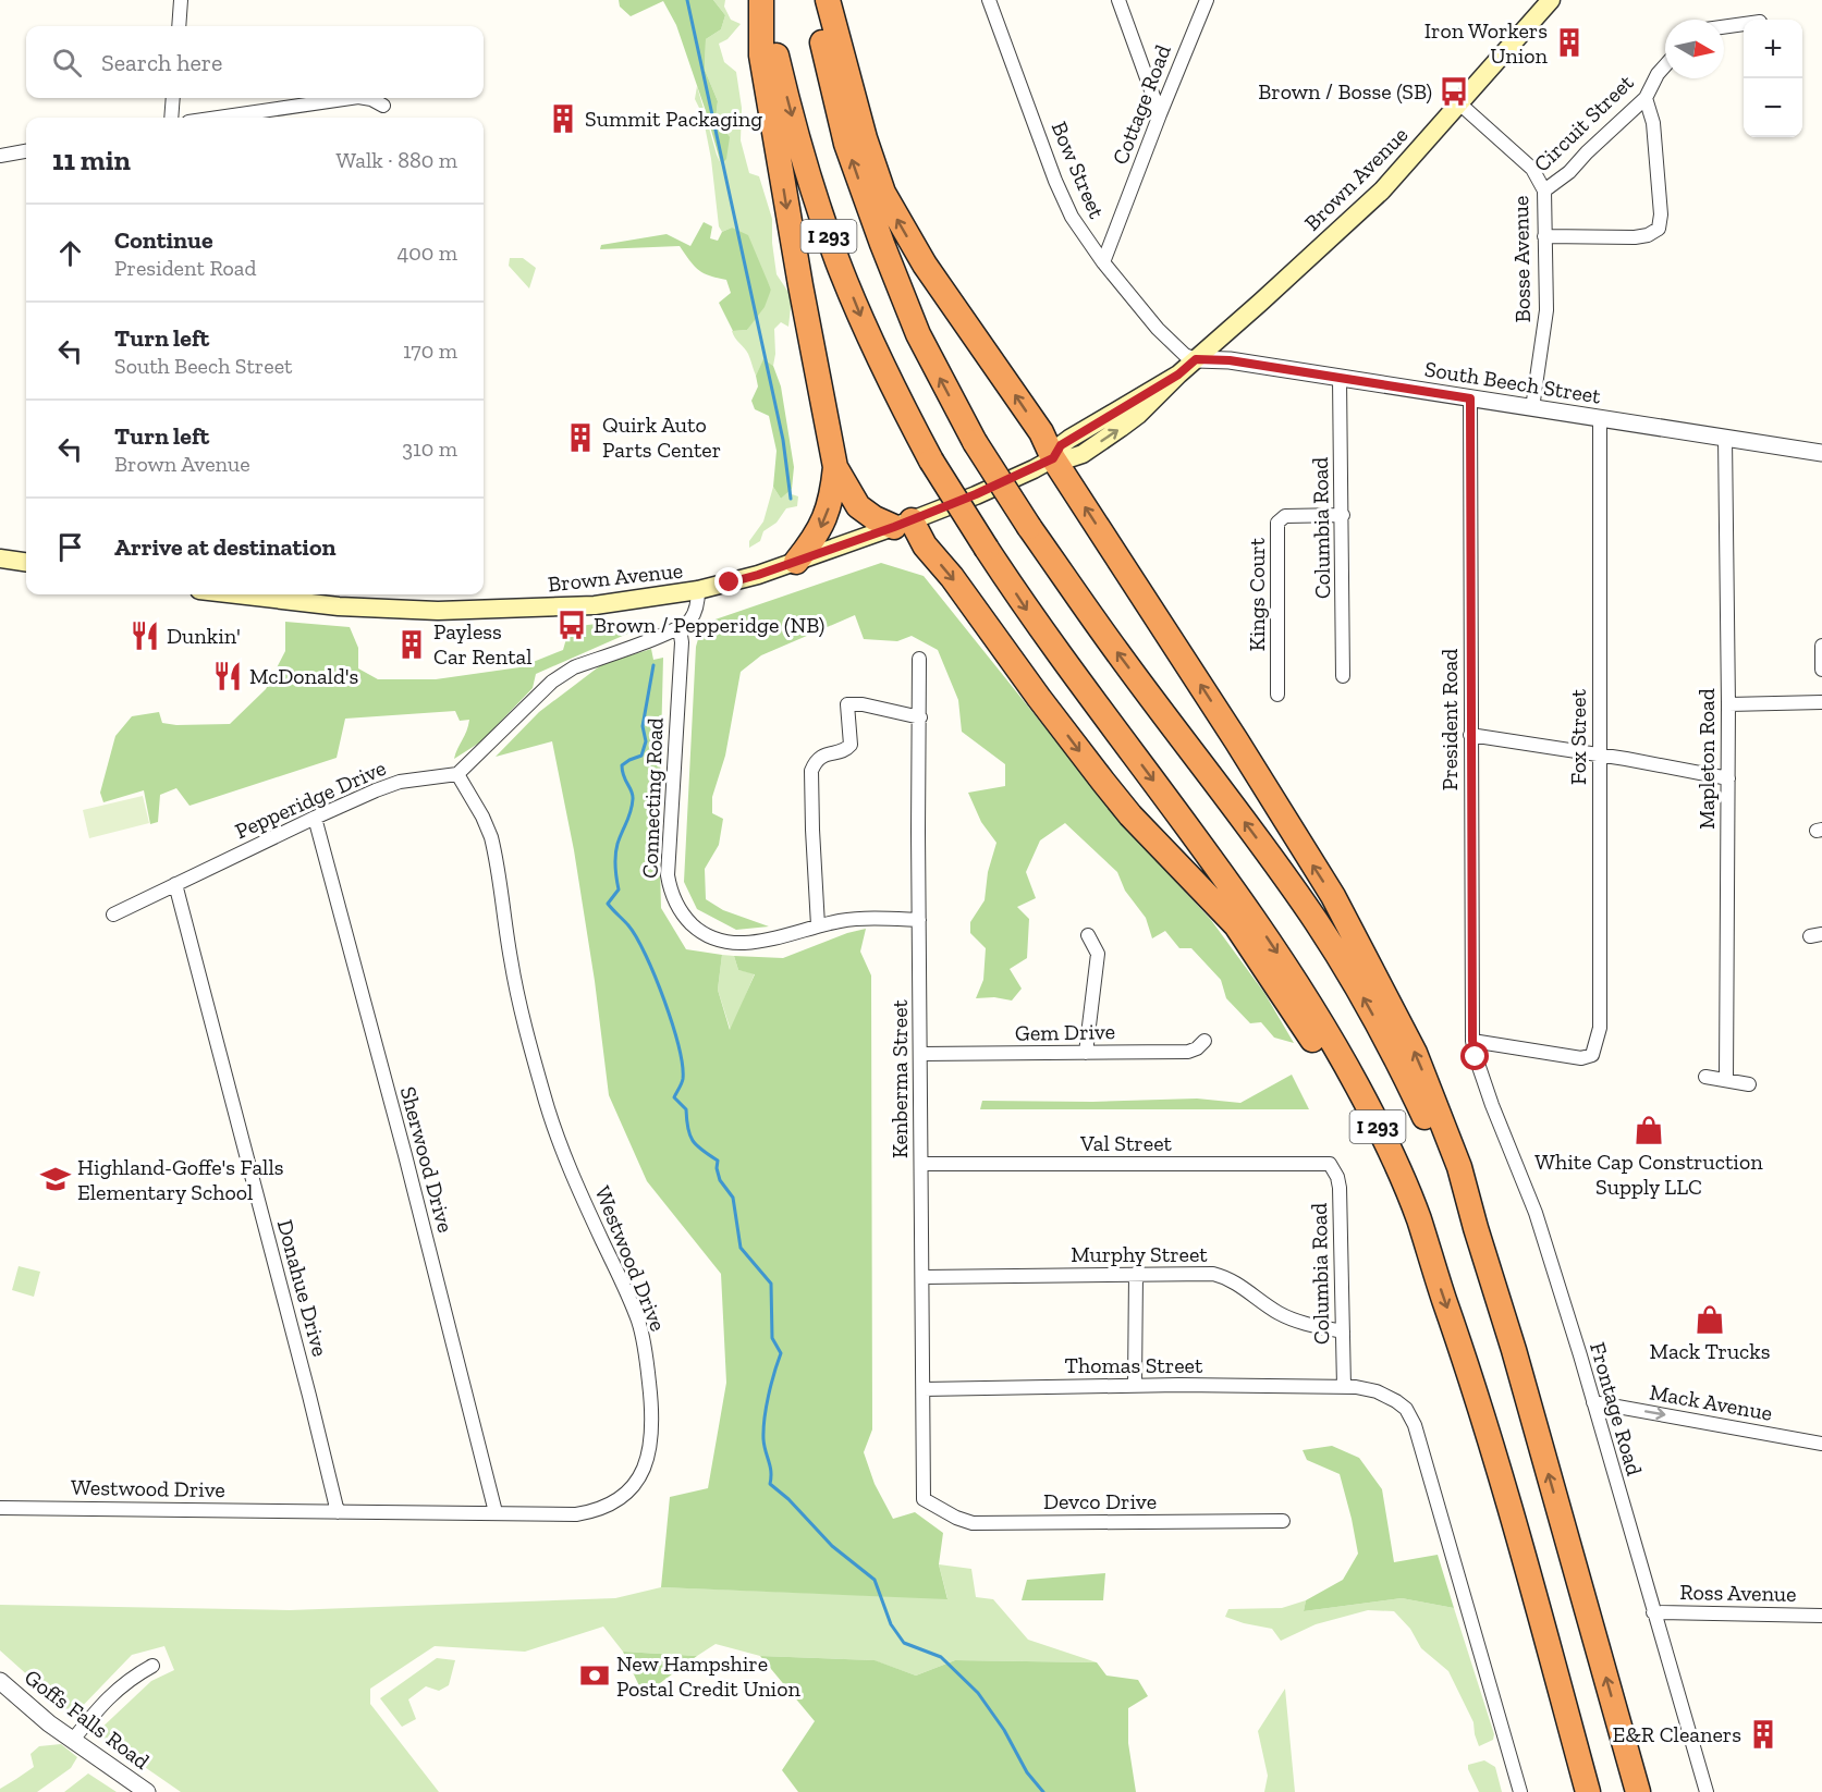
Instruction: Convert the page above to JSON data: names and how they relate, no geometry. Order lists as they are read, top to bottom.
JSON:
{
  "streets": {
    "highway": ["I 293"],
    "main road": ["Brown Avenue"],
    "street": [
      "Cottage Road",
      "Circuit Street",
      "Bow Street",
      "Bosse Avenue",
      "South Beech Street",
      "Columbia Road",
      "Kings Court",
      "President Road",
      "Fox Street",
      "Mapleton Road",
      "Connecting Road",
      "Pepperidge Drive",
      "Gem Drive",
      "Kenberma Street",
      "Val Street",
      "Sherwood Drive",
      "Murphy Street",
      "Westwood Drive",
      "Donahue Drive",
      "Thomas Street",
      "Mack Avenue",
      "Frontage Road",
      "Devco Drive",
      "Ross Avenue",
      "Goffs Falls Road"
    ]
  },
  "crossings": [
    ["Cottage Road", "Bow Street"],
    ["Circuit Street", "Bosse Avenue"],
    ["Bow Street", "Brown Avenue"],
    ["Bow Street", "South Beech Street"],
    ["Brown Avenue", "Bosse Avenue"],
    ["Brown Avenue", "South Beech Street"],
    ["Bosse Avenue", "South Beech Street"],
    ["South Beech Street", "Columbia Road"],
    ["South Beech Street", "President Road"],
    ["South Beech Street", "Fox Street"],
    ["South Beech Street", "Mapleton Road"],
    ["Columbia Road", "Kings Court"],
    ["Columbia Road", "Val Street"],
    ["Columbia Road", "Murphy Street"],
    ["Columbia Road", "Thomas Street"],
    ["President Road", "Fox Street"],
    ["President Road", "Frontage Road"],
    ["Fox Street", "Frontage Road"],
    ["Connecting Road", "Kenberma Street"],
    ["Pepperidge Drive", "Sherwood Drive"],
    ["Pepperidge Drive", "Westwood Drive"],
    ["Pepperidge Drive", "Donahue Drive"],
    ["Gem Drive", "Kenberma Street"],
    ["Kenberma Street", "Val Street"],
    ["Kenberma Street", "Murphy Street"],
    ["Kenberma Street", "Thomas Street"],
    ["Kenberma Street", "Devco Drive"],
    ["Sherwood Drive", "Westwood Drive"],
    ["Westwood Drive", "Donahue Drive"],
    ["Mack Avenue", "Frontage Road"],
    ["Frontage Road", "Ross Avenue"]
  ],
  "one_way": ["Mack Avenue"],
  "places": {
    "building": [
      "Iron Workers Union",
      "Summit Packaging",
      "Quirk Auto Parts Center",
      "Payless Car Rental",
      "E&R Cleaners"
    ],
    "bus stop": ["Brown / Bosse (SB)", "Brown / Pepperidge (NB)"],
    "restaurant": ["Dunkin'", "McDonald's"],
    "shop": ["White Cap Construction Supply LLC", "Mack Trucks"],
    "school or university": ["Highland-Goffe's Falls Elementary School"],
    "bank": ["New Hampshire Postal Credit Union"]
  },
  "north": "right",
  "page": {
    "map_buttons": ["+", "−"],
    "search": "Search here",
    "heading": ["11 min", "Walk · 880 m"],
    "list": [
      ["Continue", "President Road", "400 m"],
      ["Turn left", "South Beech Street", "170 m"],
      ["Turn left", "Brown Avenue", "310 m"],
      "Arrive at destination"
    ]
  }
}
